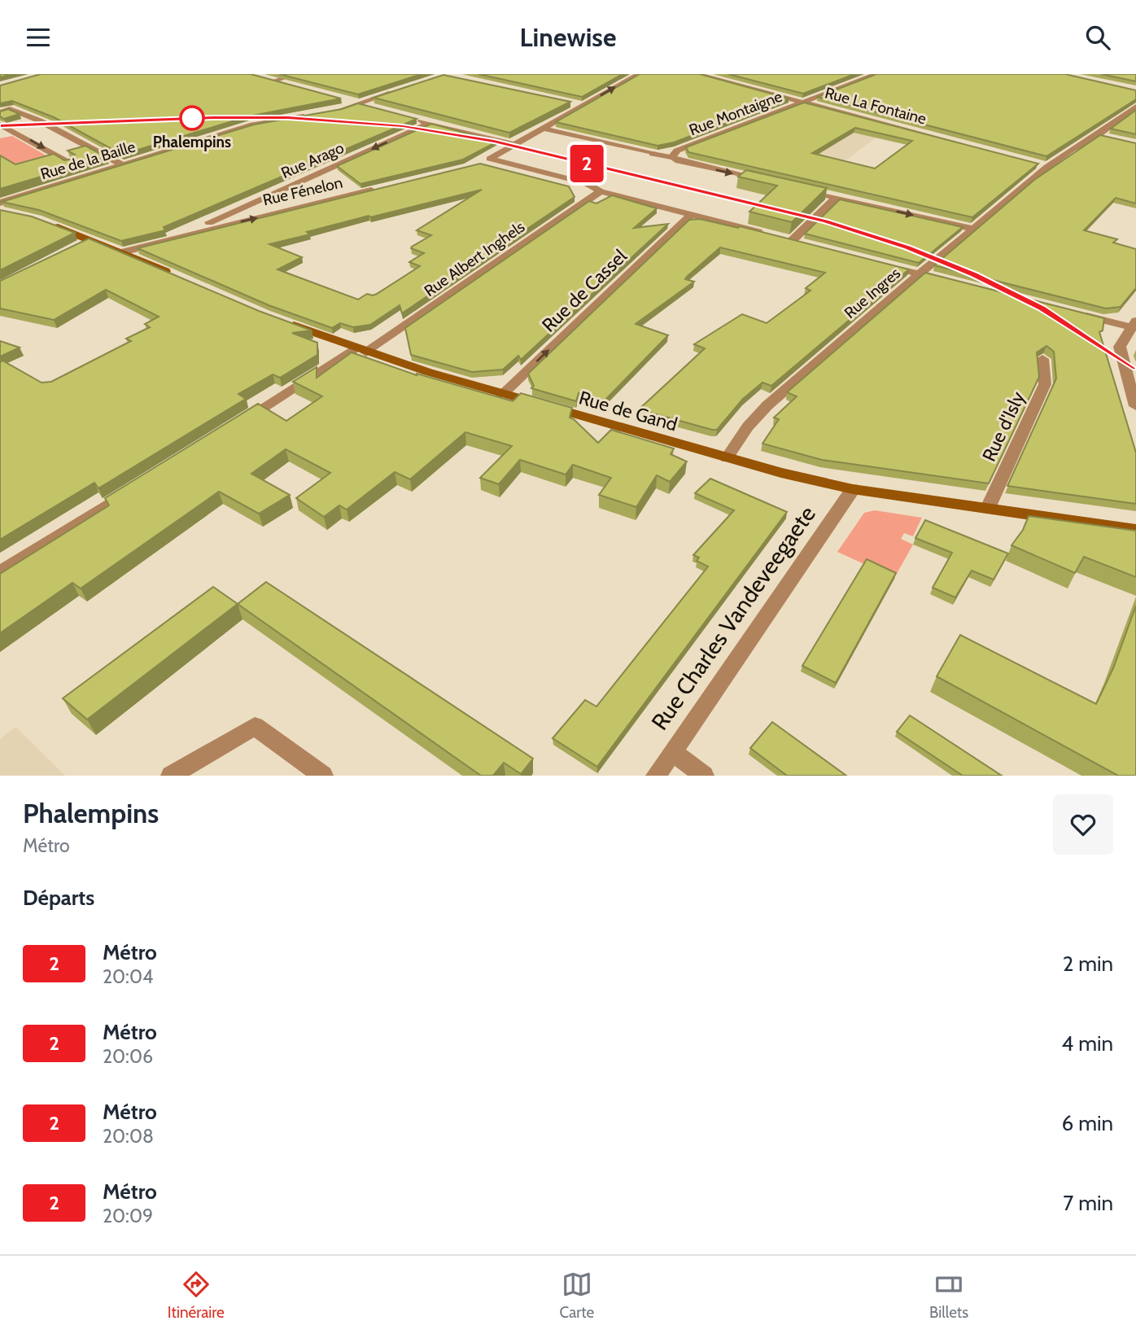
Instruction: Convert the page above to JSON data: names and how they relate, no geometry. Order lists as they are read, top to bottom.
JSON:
{
  "streets": {
    "main road": ["Rue de Gand"],
    "street": [
      "Rue La Fontaine",
      "Rue Montaigne",
      "Rue de la Baille",
      "Rue Arago",
      "Rue Fénelon",
      "Rue Albert Inghels",
      "Rue de Cassel",
      "Rue Ingres",
      "Rue d'Isly",
      "Rue Charles Vandeveegaete"
    ]
  },
  "crossings": [
    ["Rue La Fontaine", "Rue Montaigne"],
    ["Rue Arago", "Rue Fénelon"],
    ["Rue Albert Inghels", "Rue de Gand"],
    ["Rue de Cassel", "Rue de Gand"],
    ["Rue Ingres", "Rue de Gand"],
    ["Rue de Gand", "Rue d'Isly"],
    ["Rue de Gand", "Rue Charles Vandeveegaete"]
  ],
  "one_way": ["Rue Arago", "Rue Fénelon", "Rue de Cassel"],
  "places": ["Phalempins"],
  "lines": ["metro line 2"],
  "page": {
    "header": "Linewise",
    "on_map": "2",
    "heading": [
      ["Phalempins", "Métro"],
      "Départs"
    ],
    "list": [
      {
        "mark": "2",
        "name": "Métro",
        "note": "20:04",
        "value": "2 min"
      },
      {
        "mark": "2",
        "name": "Métro",
        "note": "20:06",
        "value": "4 min"
      },
      {
        "mark": "2",
        "name": "Métro",
        "note": "20:08",
        "value": "6 min"
      },
      {
        "mark": "2",
        "name": "Métro",
        "note": "20:09",
        "value": "7 min"
      }
    ],
    "tabs": ["Itinéraire", "Carte", "Billets"]
  }
}
